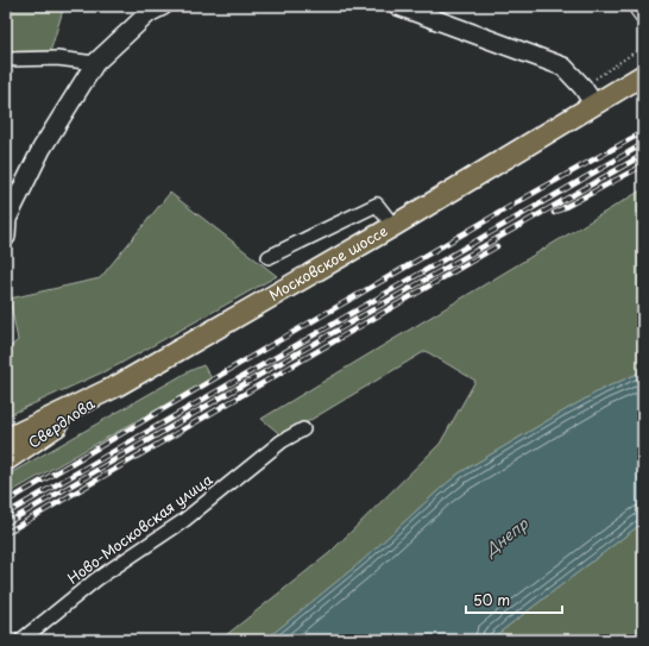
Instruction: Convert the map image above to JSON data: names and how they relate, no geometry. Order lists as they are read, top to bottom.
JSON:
{
  "streets": {
    "main road": ["Московское шоссе", "Свердлова"],
    "street": ["Ново-Московская улица"]
  },
  "crossings": [
    ["Московское шоссе", "Свердлова"]
  ],
  "water": ["Днепр"],
  "scale_bar": "50 m"
}
